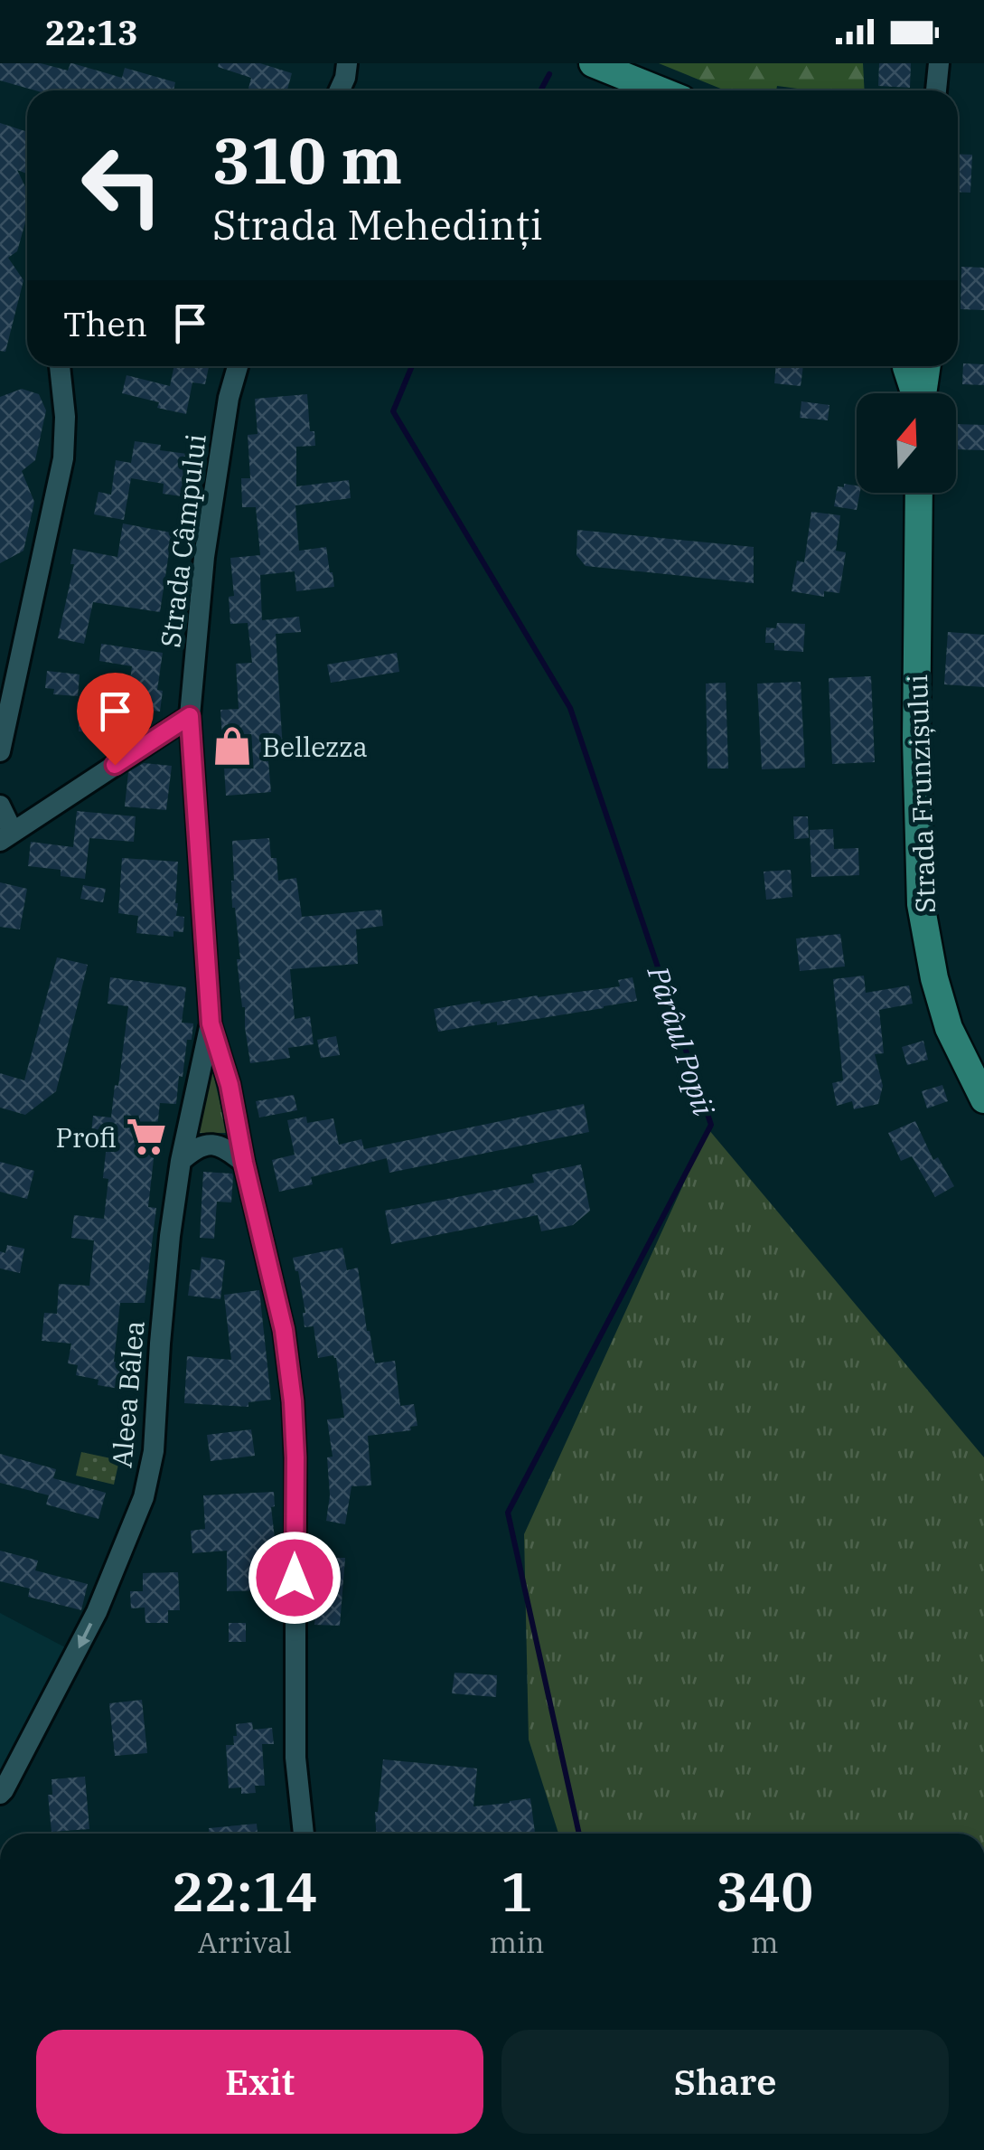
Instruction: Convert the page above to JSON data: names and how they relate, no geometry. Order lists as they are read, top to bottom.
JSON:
{
  "streets": {
    "main road": ["Strada Frunzișului"],
    "street": ["Strada Câmpului", "Aleea Bâlea"]
  },
  "crossings": [
    ["Strada Câmpului", "Aleea Bâlea"]
  ],
  "one_way": ["Aleea Bâlea"],
  "water": ["Pârâul Popii"],
  "places": {
    "shop": ["Bellezza"],
    "supermarket": ["Profi"]
  },
  "north": "top",
  "page": {
    "status": "22:13",
    "turn": ["310 m", "Strada Mehedinți"],
    "then": "Then",
    "eta": [
      "22:14",
      "Arrival",
      "1",
      "min",
      "340",
      "m"
    ],
    "buttons": ["Exit", "Share"]
  }
}
